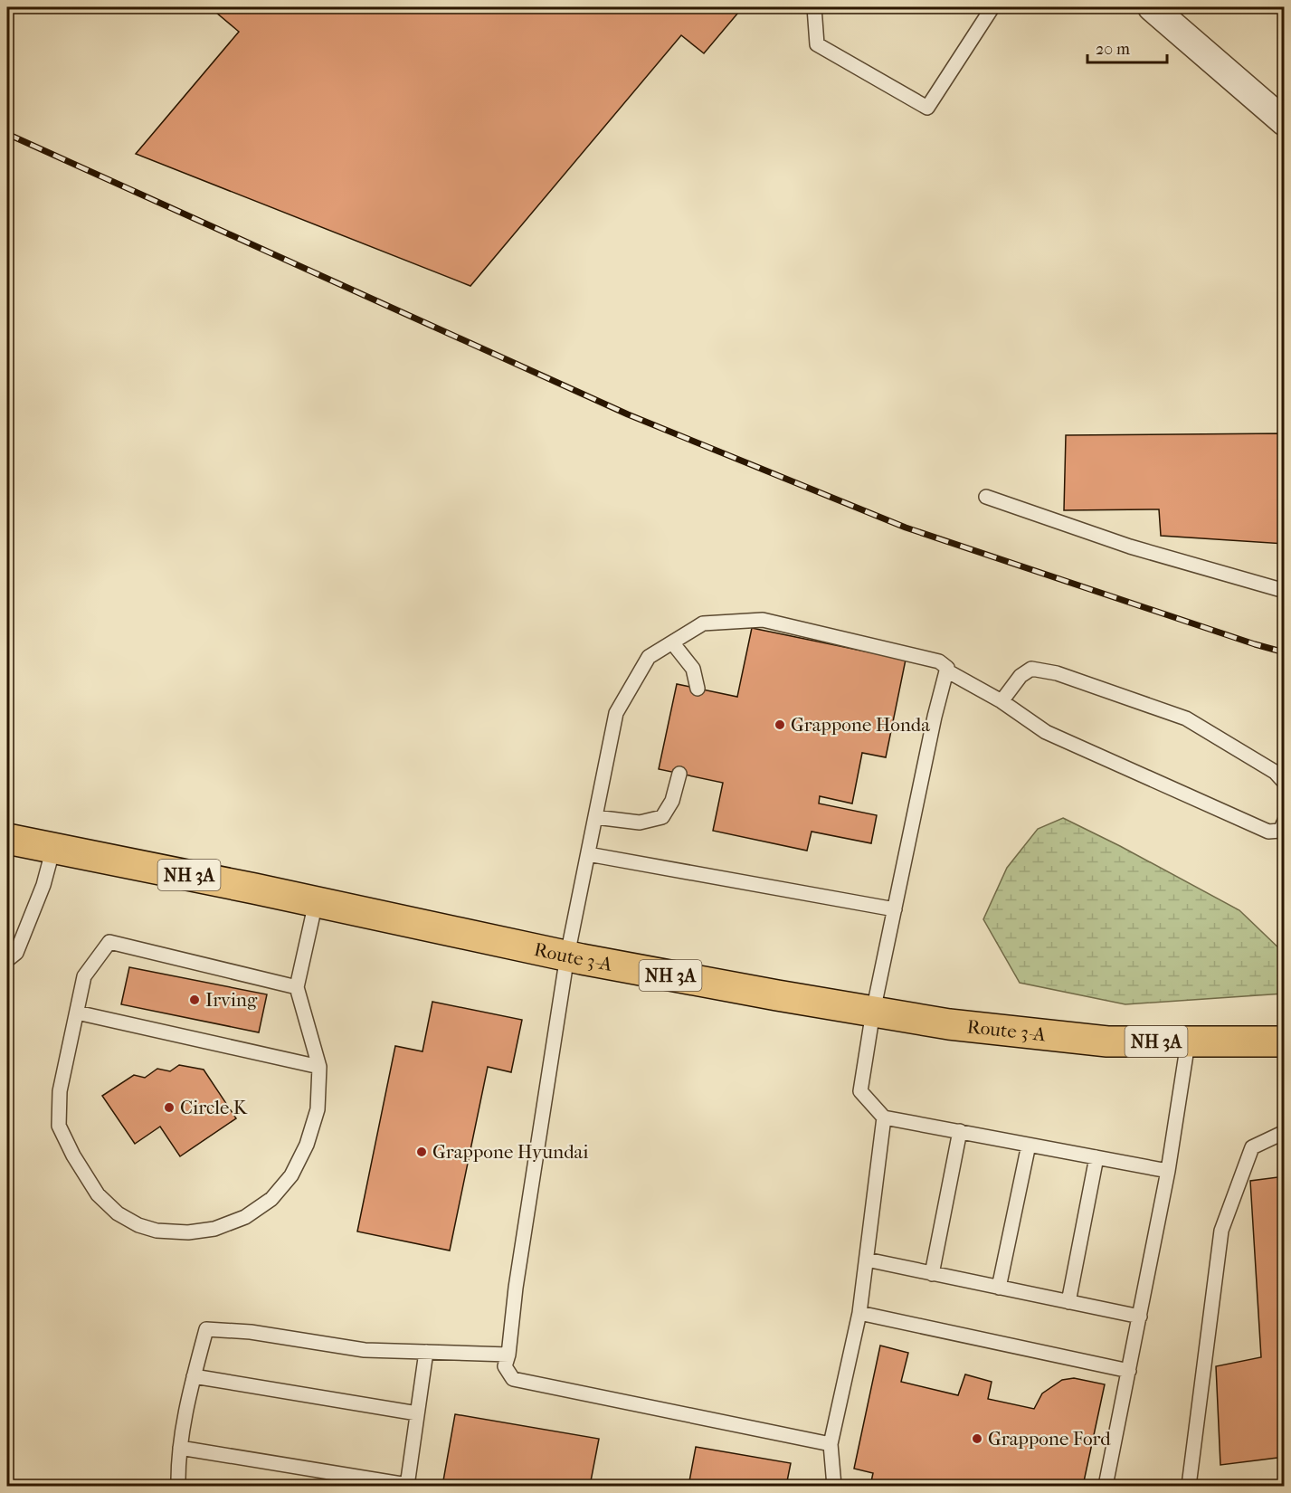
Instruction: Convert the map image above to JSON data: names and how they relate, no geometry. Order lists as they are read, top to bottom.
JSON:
{
  "streets": {
    "main road": ["NH 3A", "Route 3-A"]
  },
  "crossings": [
    ["NH 3A", "Route 3-A"]
  ],
  "places": [
    "Grappone Honda",
    "Irving",
    "Circle K",
    "Grappone Hyundai",
    "Grappone Ford"
  ],
  "scale_bar": "20 m"
}
